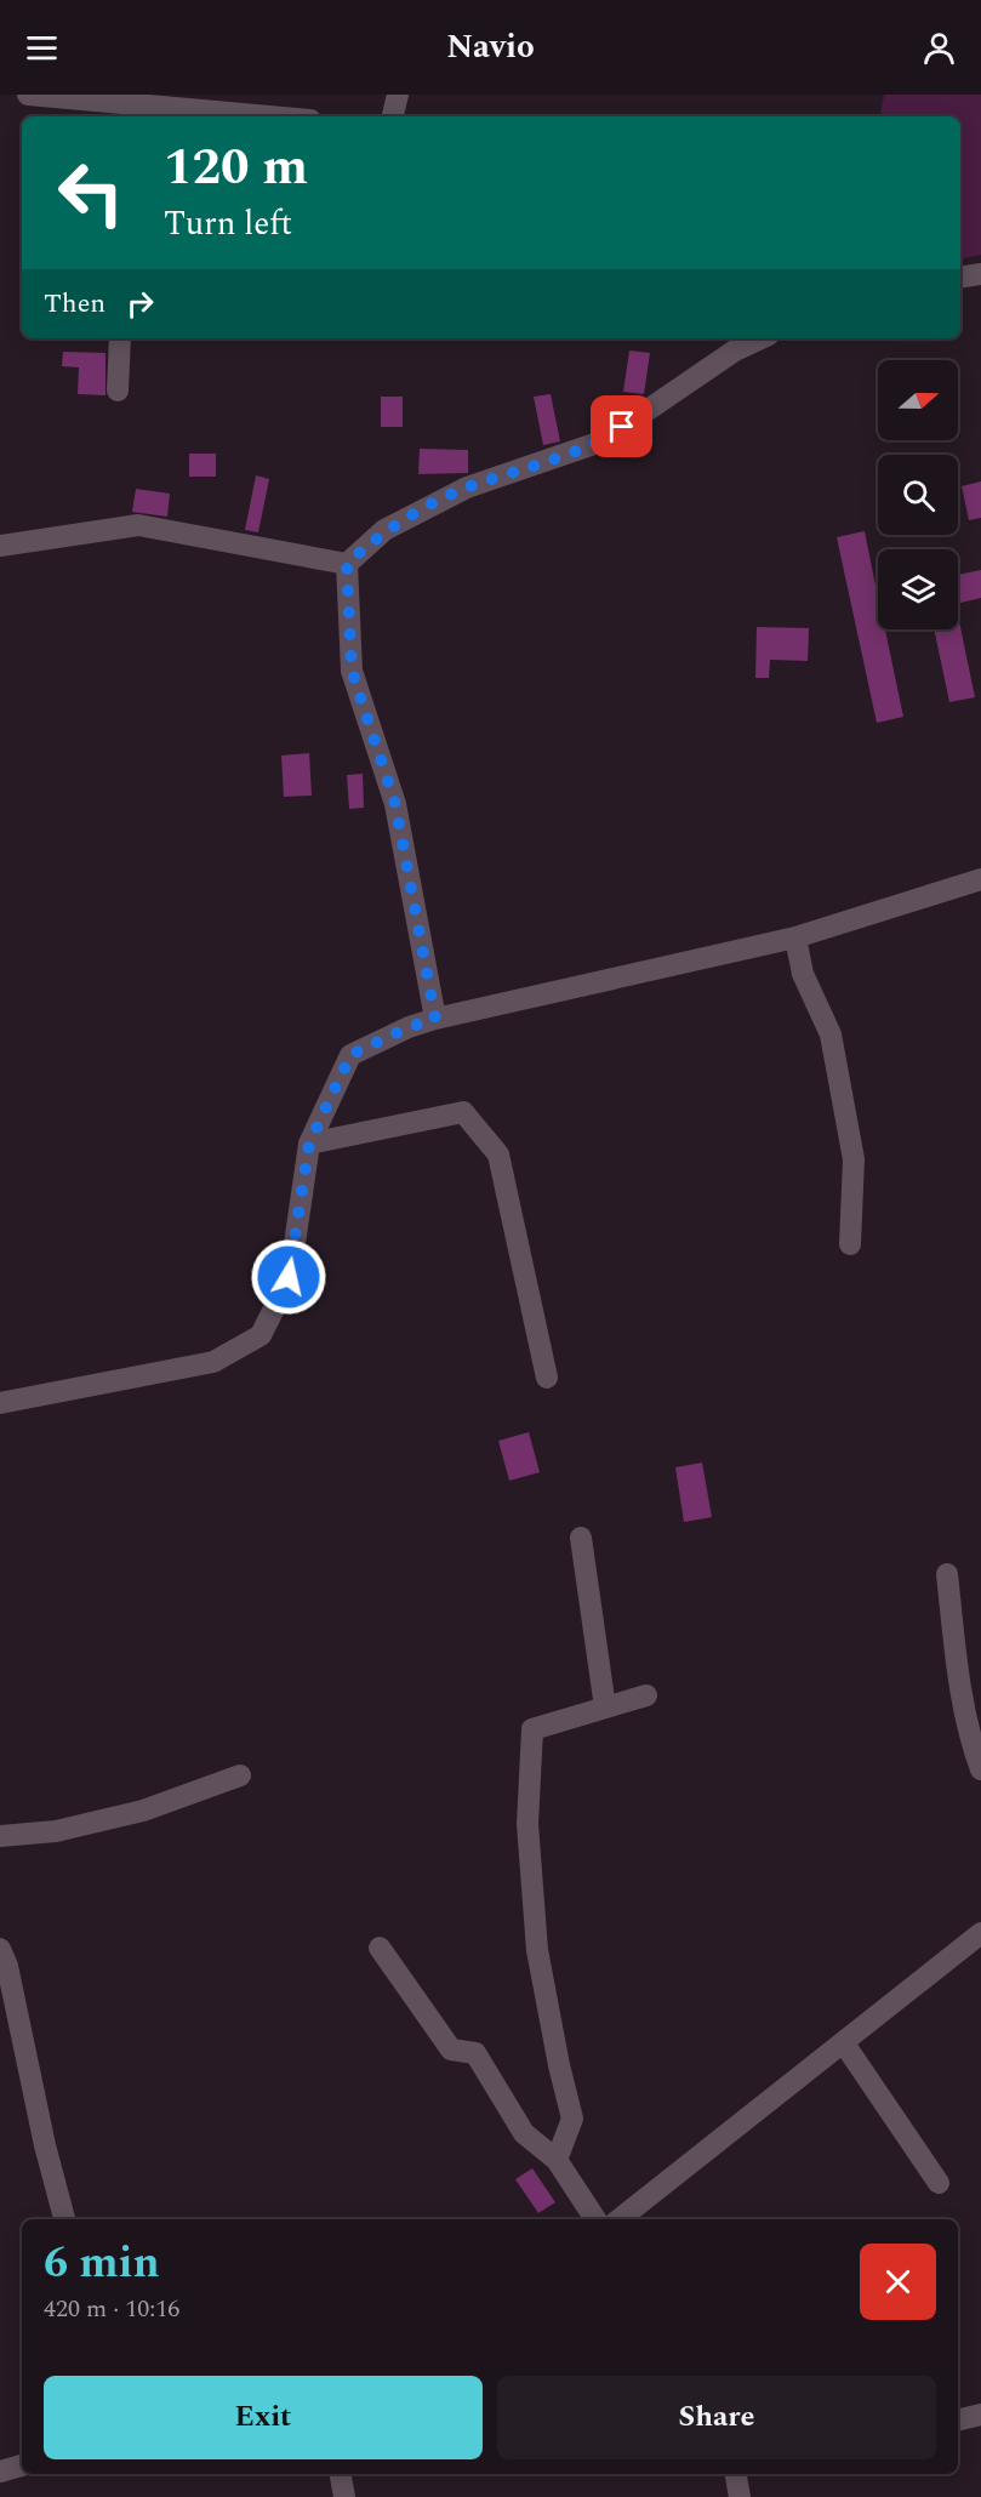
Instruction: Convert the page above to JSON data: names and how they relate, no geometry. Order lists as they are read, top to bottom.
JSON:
{
  "north": "right",
  "page": {
    "header": "Navio",
    "turn": ["120 m", "Turn left"],
    "then": "Then",
    "heading": ["6 min", "420 m · 10:16"],
    "buttons": ["Exit", "Share"]
  }
}
